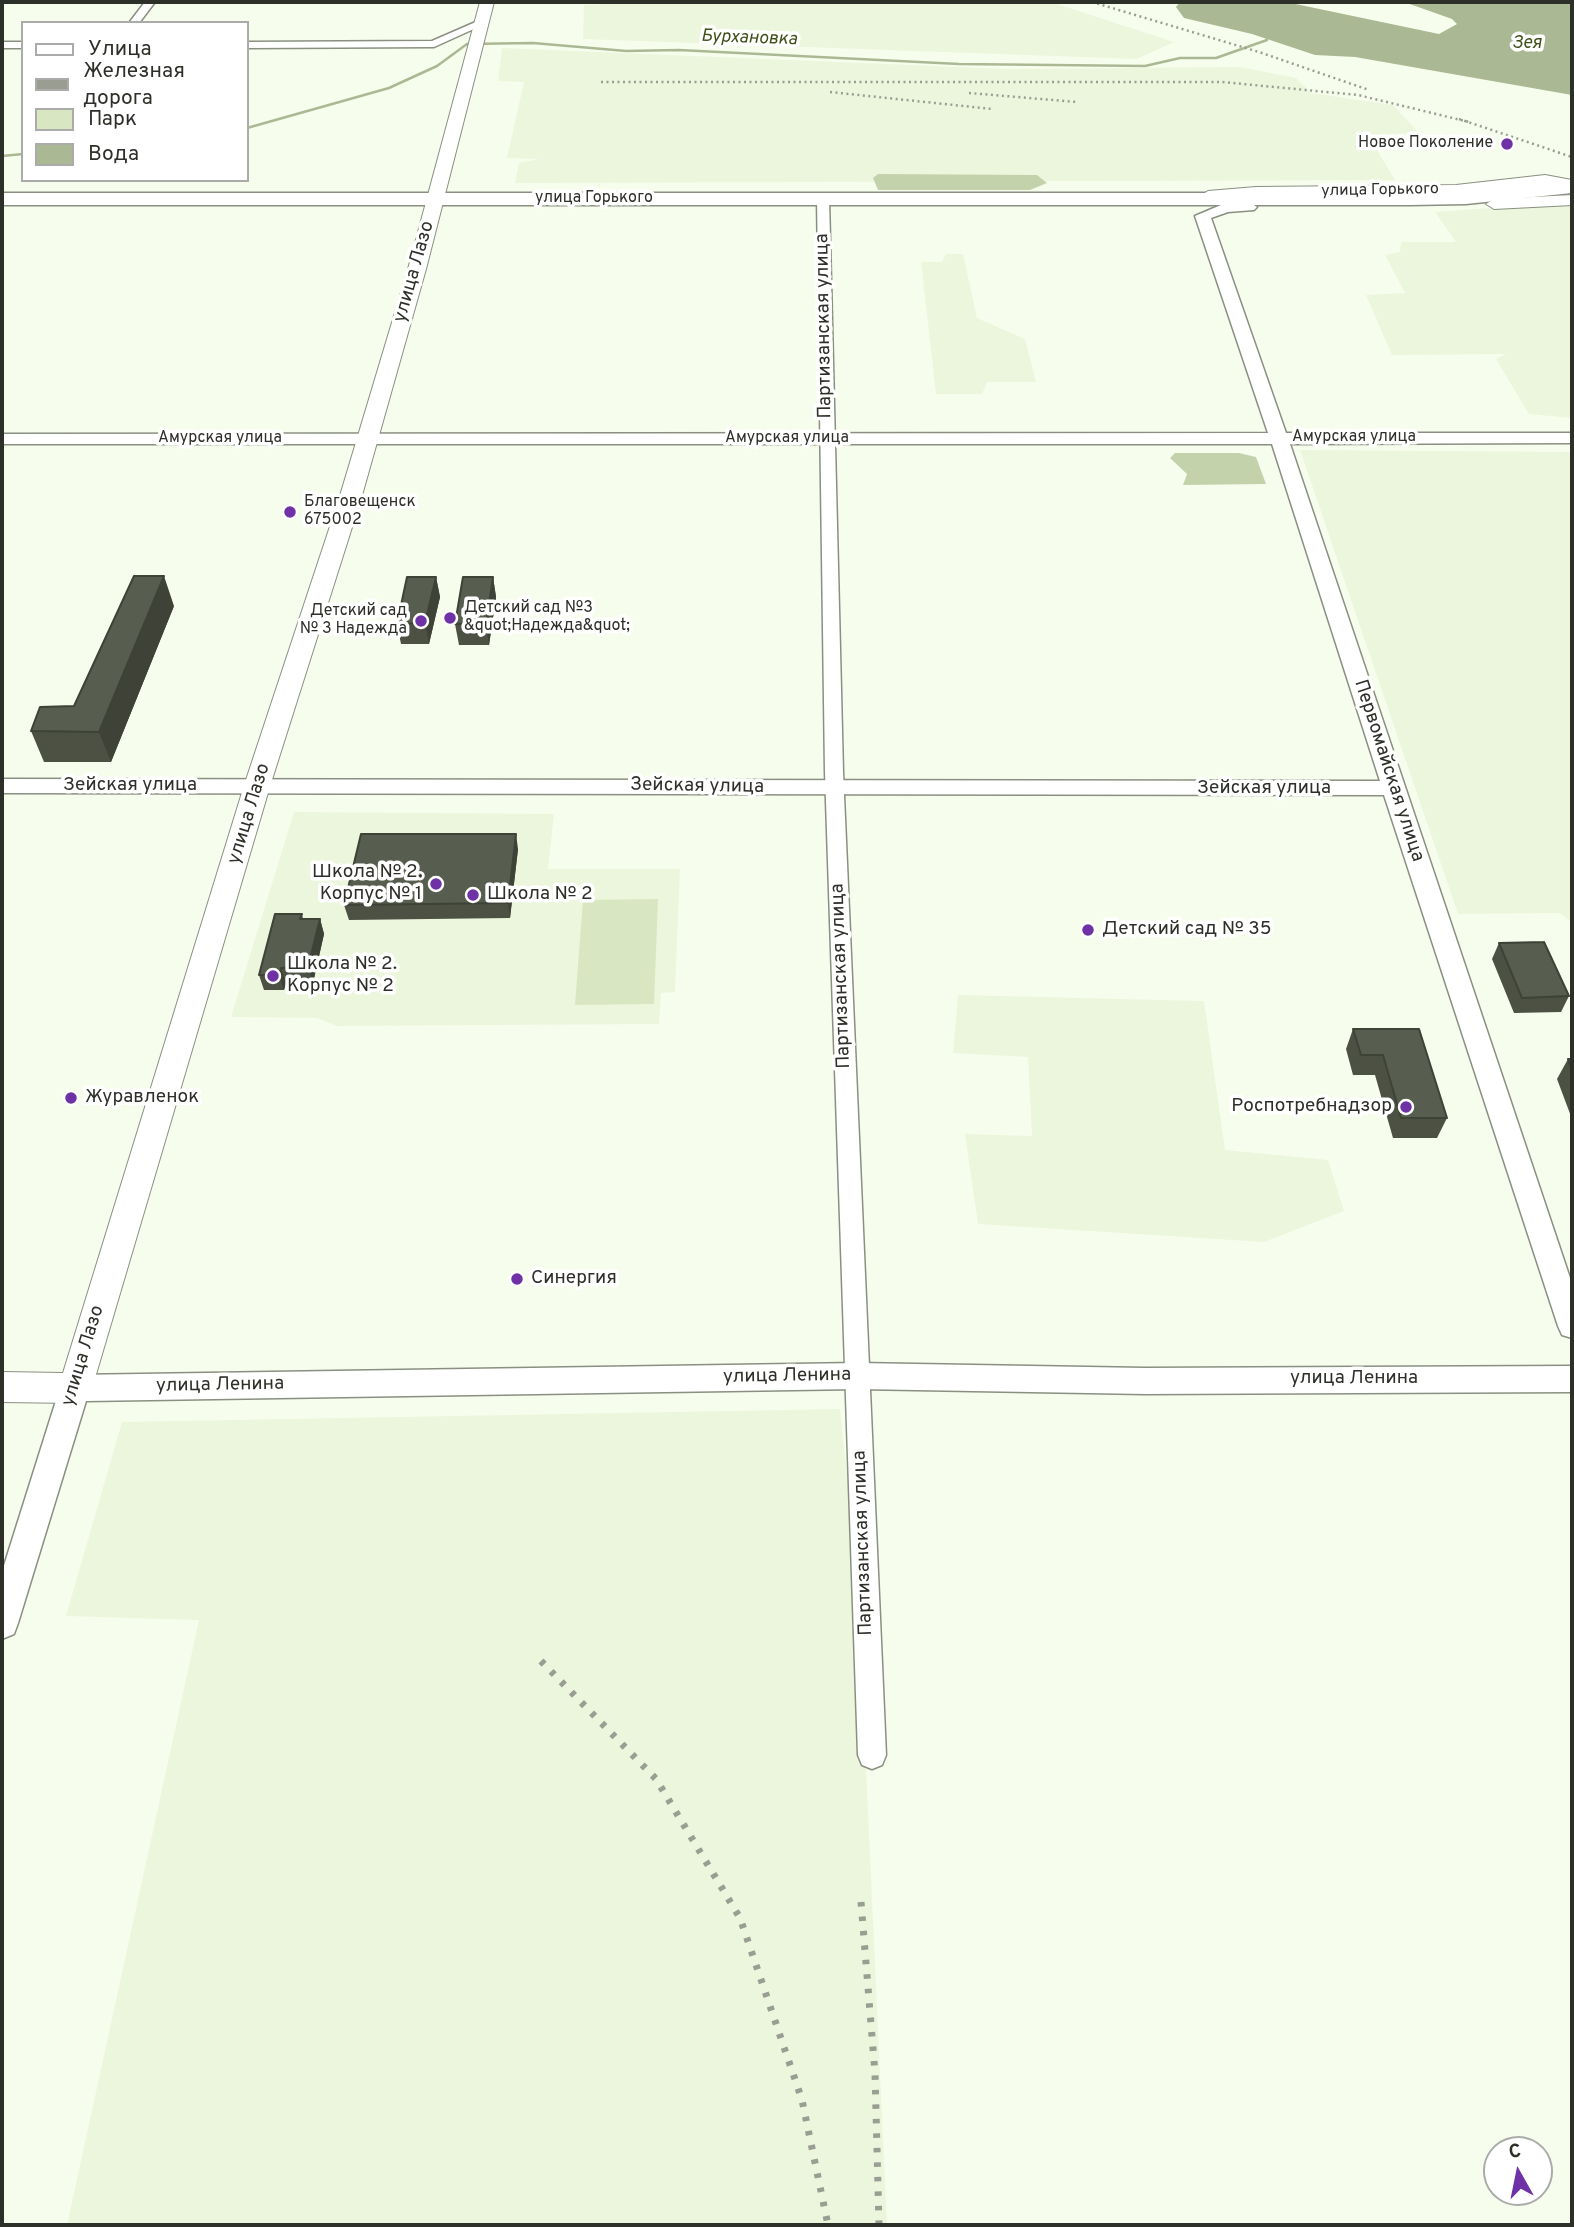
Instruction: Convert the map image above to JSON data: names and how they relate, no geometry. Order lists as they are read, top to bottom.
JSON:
{
  "streets": {
    "main road": ["улица Горького", "улица Лазо", "улица Ленина"],
    "street": [
      "Партизанская улица",
      "Амурская улица",
      "Первомайская улица",
      "Зейская улица"
    ]
  },
  "crossings": [
    ["улица Горького", "улица Лазо"],
    ["улица Горького", "Партизанская улица"],
    ["улица Лазо", "Амурская улица"],
    ["улица Лазо", "Зейская улица"],
    ["улица Лазо", "улица Ленина"],
    ["Партизанская улица", "Амурская улица"],
    ["Партизанская улица", "Зейская улица"],
    ["Партизанская улица", "улица Ленина"],
    ["Амурская улица", "Первомайская улица"],
    ["Первомайская улица", "Зейская улица"]
  ],
  "water": ["Бурхановка", "Зея"],
  "places": [
    "Новое Поколение",
    "Благовещенск 675002",
    "Детский сад №3 &quot;Надежда&quot;",
    "Детский сад № 3 Надежда",
    "Школа № 2. Корпус № 1",
    "Школа № 2",
    "Детский сад № 35",
    "Школа № 2. Корпус № 2",
    "Журавленок",
    "Роспотребнадзор",
    "Синергия"
  ],
  "legend": [
    "Улица",
    "Железная дорога",
    "Парк",
    "Вода"
  ],
  "north": "top"
}
